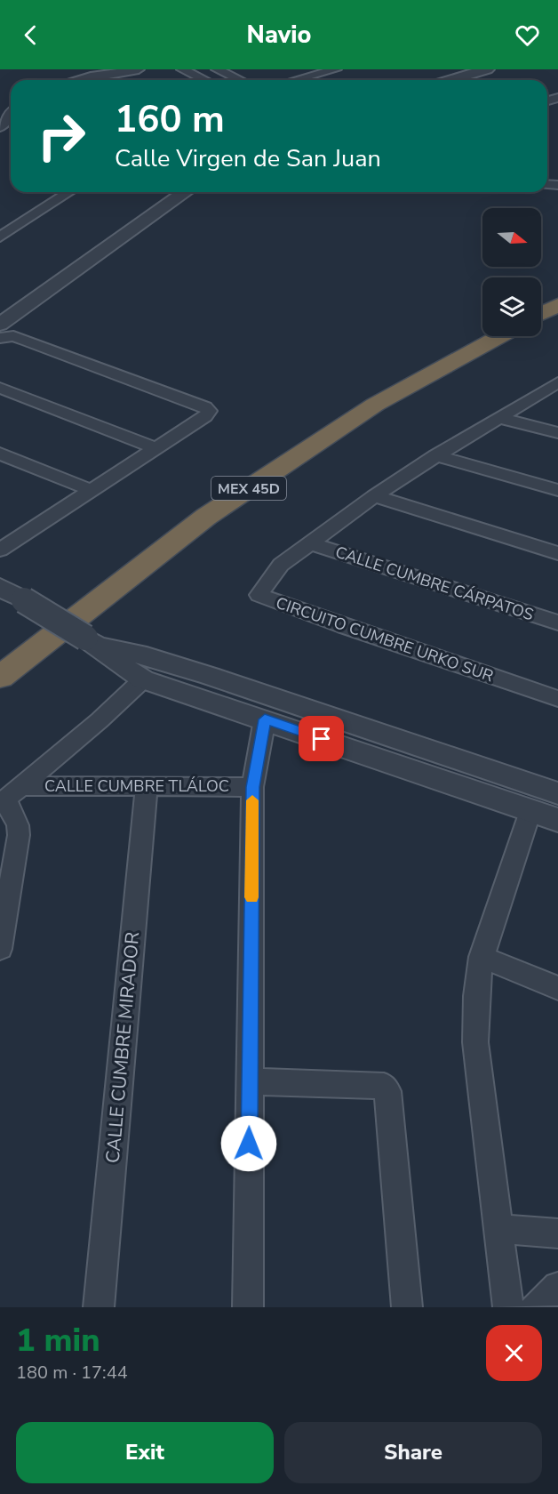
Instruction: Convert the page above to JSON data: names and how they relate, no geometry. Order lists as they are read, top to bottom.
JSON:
{
  "streets": {
    "highway": ["MEX 45D"],
    "street": [
      "CALLE CUMBRE CÁRPATOS",
      "CIRCUITO CUMBRE URKO SUR",
      "CALLE CUMBRE TLÁLOC",
      "CALLE CUMBRE MIRADOR"
    ]
  },
  "crossings": [
    ["CALLE CUMBRE CÁRPATOS", "CIRCUITO CUMBRE URKO SUR"],
    ["CALLE CUMBRE TLÁLOC", "CALLE CUMBRE MIRADOR"]
  ],
  "north": "right",
  "page": {
    "header": "Navio",
    "turn": ["160 m", "Calle Virgen de San Juan"],
    "heading": ["1 min", "180 m · 17:44"],
    "buttons": ["Exit", "Share"]
  }
}
